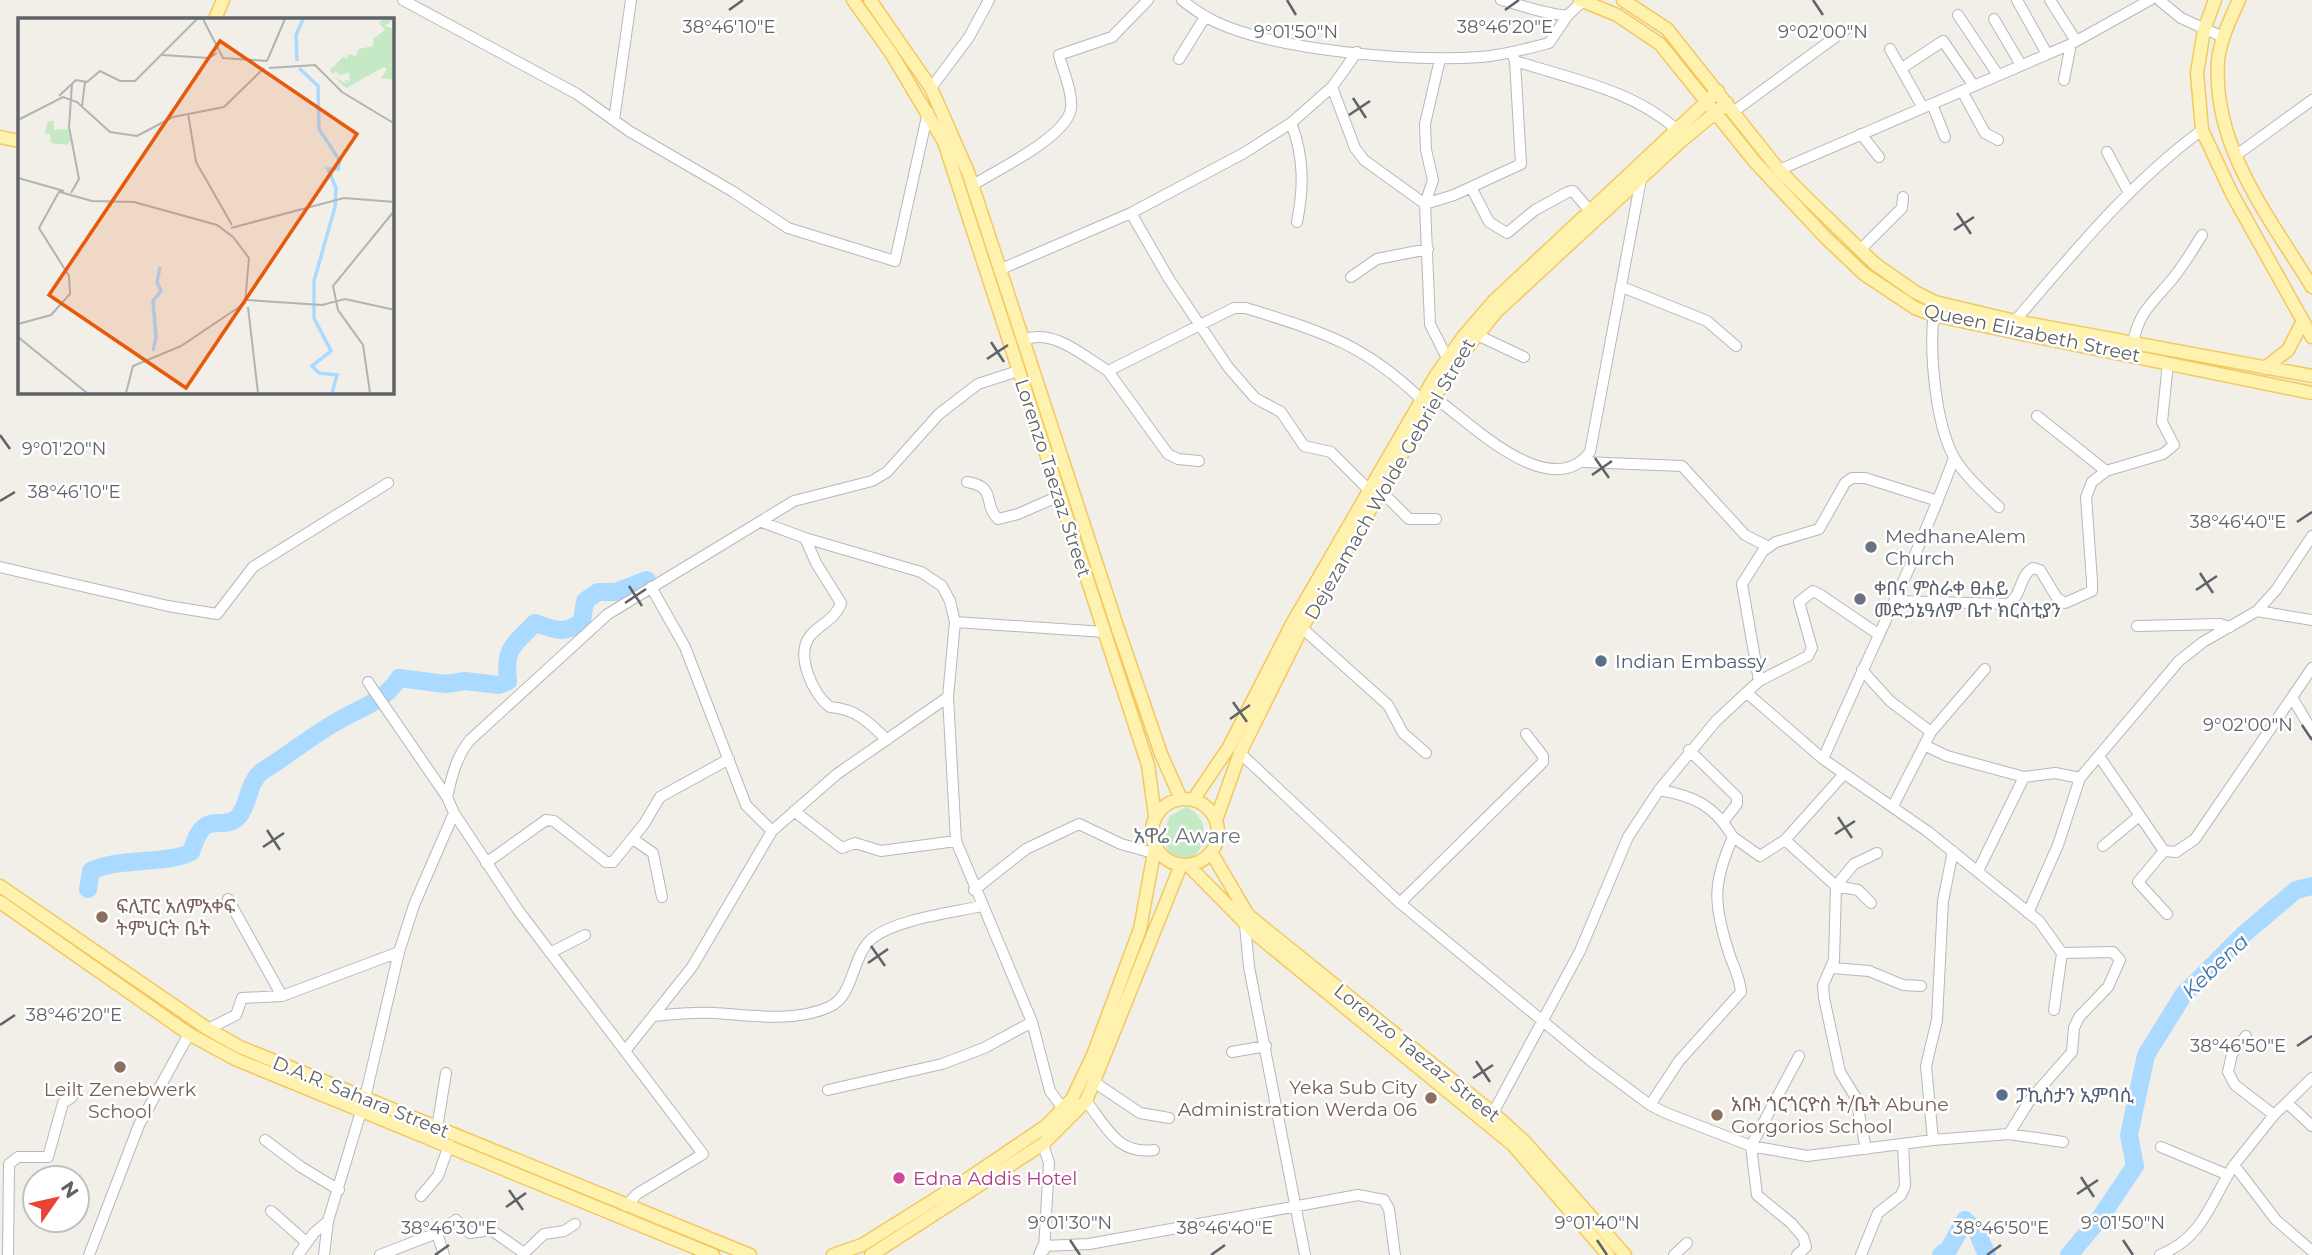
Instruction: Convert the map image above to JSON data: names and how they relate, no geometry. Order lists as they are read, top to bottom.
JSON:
{
  "streets": {
    "main road": [
      "Queen Elizabeth Street",
      "Lorenzo Taezaz Street",
      "Dejezamach Wolde Gebriel Street",
      "D.A.R. Sahara Street"
    ]
  },
  "crossings": [
    ["Queen Elizabeth Street", "Dejezamach Wolde Gebriel Street"],
    ["Lorenzo Taezaz Street", "Dejezamach Wolde Gebriel Street"]
  ],
  "districts": ["አዋሬ Aware"],
  "water": ["Kebena"],
  "places": [
    "MedhaneAlem Church",
    "ቀበና ምስራቀ ፀሐይ መድኃኔዓለም ቤተ ክርስቲያን",
    "Indian Embassy",
    "ፍሊፐር አለምአቀፍ ትምህርት ቤት",
    "Leilt Zenebwerk School",
    "ፓኪስታን ኢምባሲ",
    "Yeka Sub City Administration Werda 06",
    "አቡነ ጎርጎርዮስ ት/ቤት Abune Gorgorios School",
    "Edna Addis Hotel"
  ],
  "north": "top right",
  "coordinates": [
    "38°46'10\"E",
    "38°46'20\"E",
    "9°02'00\"N",
    "9°01'50\"N",
    "9°01'20\"N",
    "38°46'40\"E",
    "38°46'50\"E",
    "9°01'30\"N",
    "9°01'40\"N",
    "38°46'30\"E"
  ]
}
